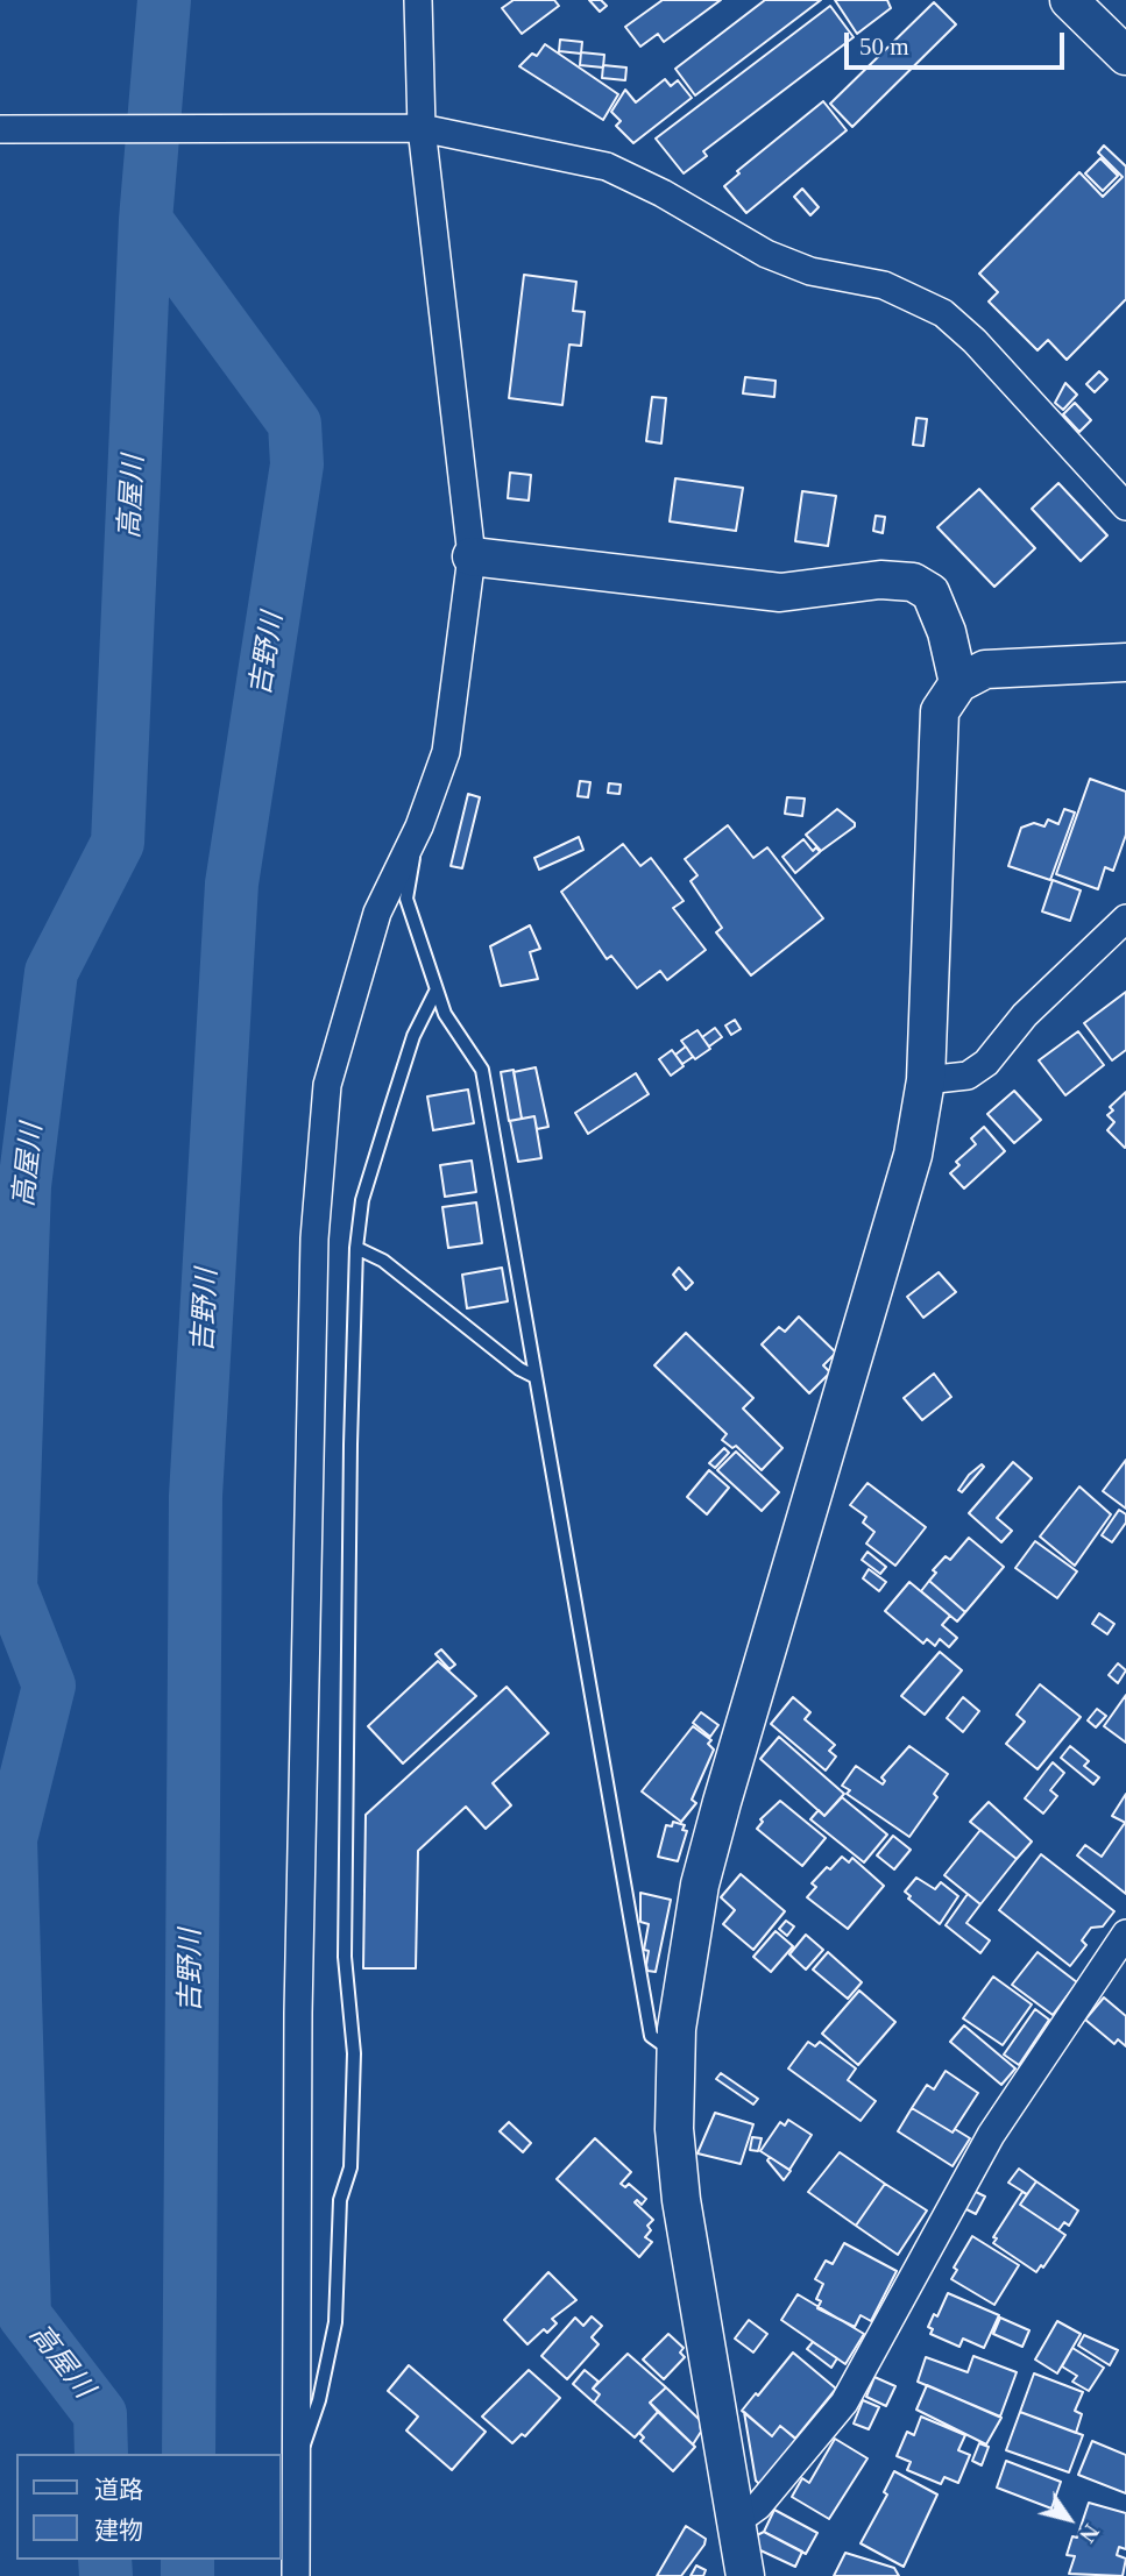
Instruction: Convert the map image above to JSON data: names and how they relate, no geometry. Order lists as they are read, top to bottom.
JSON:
{
  "water": ["高屋川", "吉野川"],
  "legend": ["道路", "建物"],
  "scale_bar": "50 m",
  "north": "bottom right"
}
